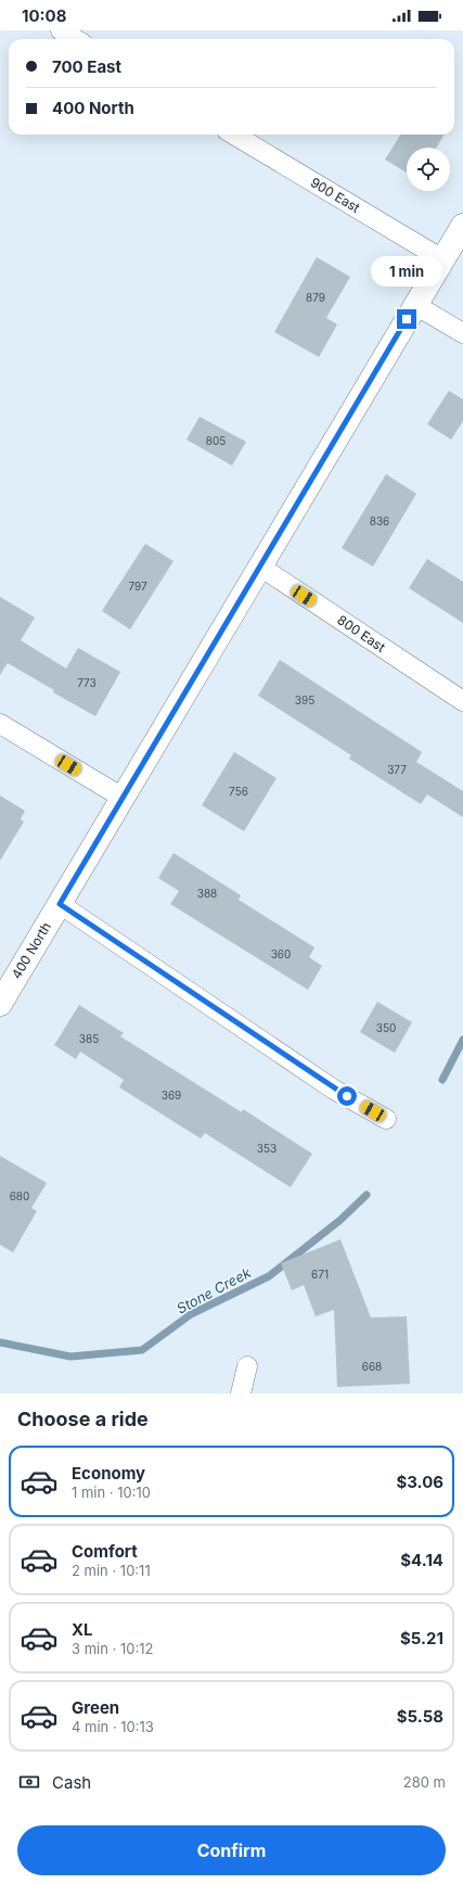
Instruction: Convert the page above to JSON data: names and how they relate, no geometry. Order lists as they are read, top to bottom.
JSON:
{
  "streets": {
    "main road": ["400 North"],
    "street": ["900 East", "800 East"]
  },
  "crossings": [
    ["900 East", "400 North"],
    ["800 East", "400 North"]
  ],
  "water": ["Stone Creek"],
  "house_numbers": [
    "879",
    "805",
    "836",
    "797",
    "773",
    "395",
    "377",
    "756",
    "388",
    "360",
    "350",
    "385",
    "369",
    "353",
    "680",
    "671",
    "668"
  ],
  "page": {
    "status": "10:08",
    "banner": ["700 East", "400 North"],
    "bubble": "1 min",
    "heading": "Choose a ride",
    "list": [
      {
        "name": "Economy",
        "note": "1 min · 10:10",
        "value": "$3.06"
      },
      {
        "name": "Comfort",
        "note": "2 min · 10:11",
        "value": "$4.14"
      },
      {
        "name": "XL",
        "note": "3 min · 10:12",
        "value": "$5.21"
      },
      {
        "name": "Green",
        "note": "4 min · 10:13",
        "value": "$5.58"
      }
    ],
    "pay": ["Cash", "280 m"],
    "buttons": "Confirm"
  }
}
